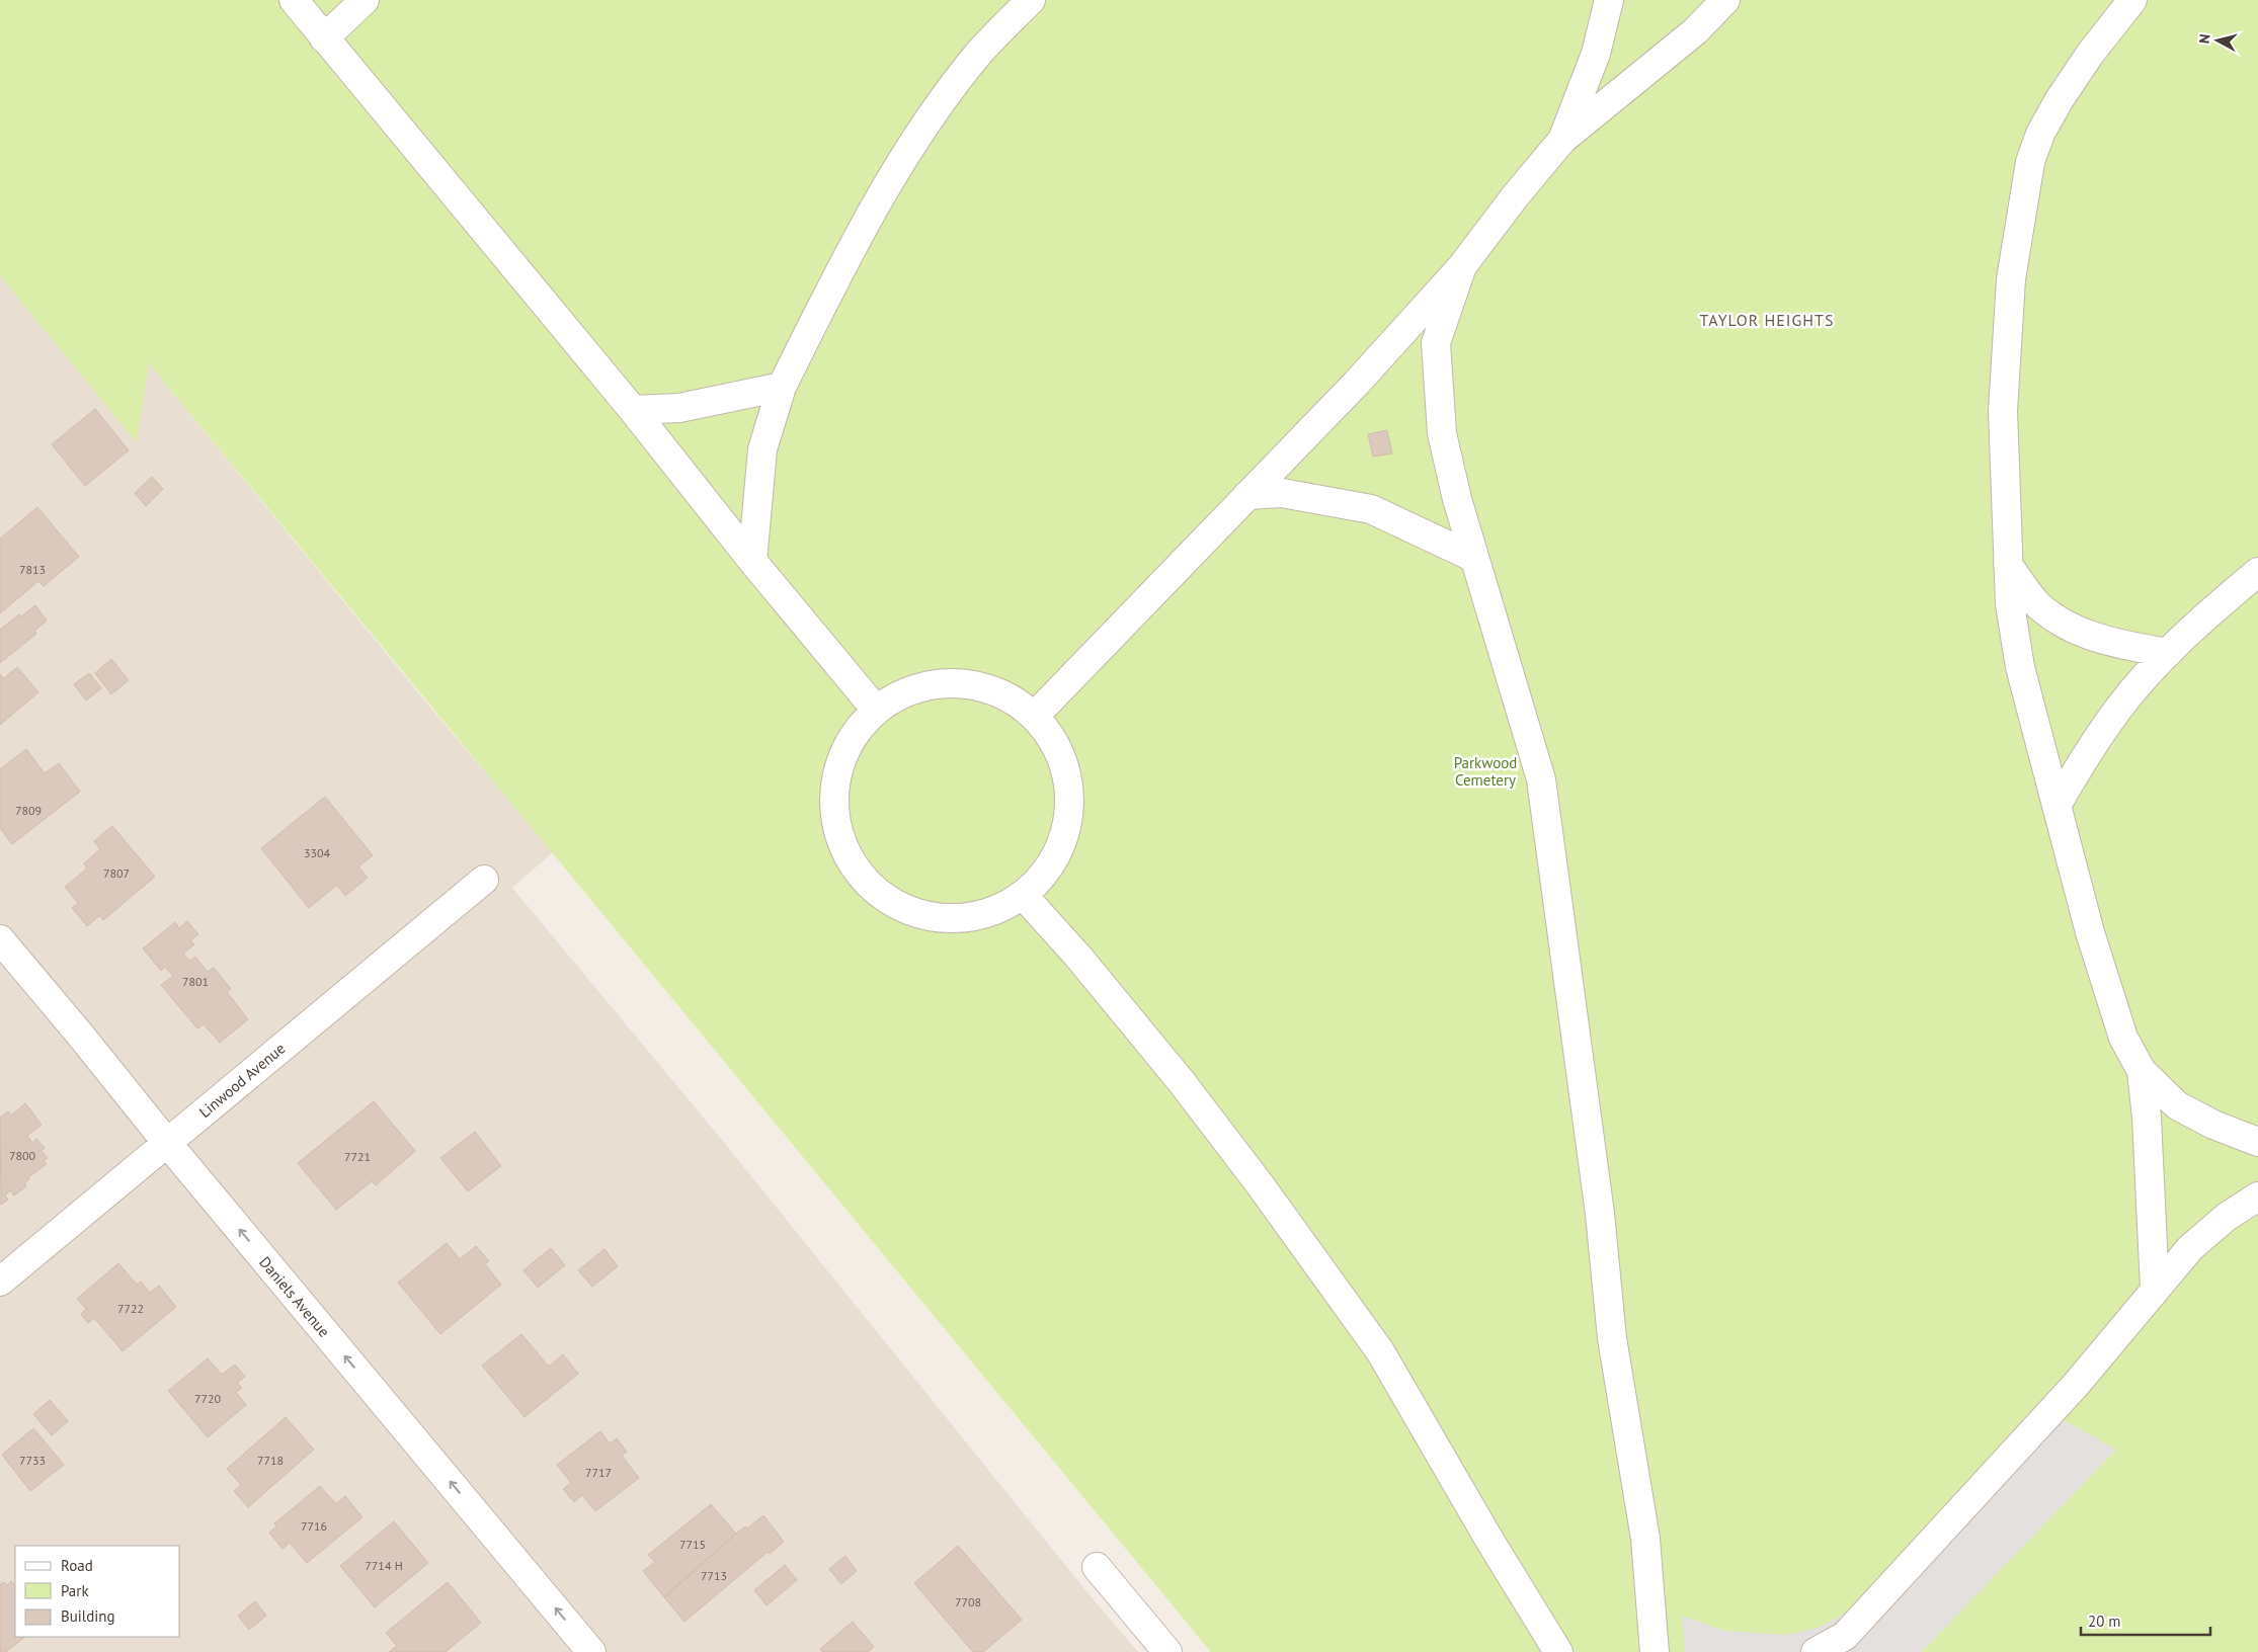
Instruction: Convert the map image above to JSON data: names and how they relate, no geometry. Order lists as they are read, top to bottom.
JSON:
{
  "streets": {
    "street": ["Linwood Avenue", "Daniels Avenue"]
  },
  "crossings": [
    ["Linwood Avenue", "Daniels Avenue"]
  ],
  "one_way": ["Daniels Avenue"],
  "districts": ["TAYLOR HEIGHTS"],
  "parks": ["Parkwood Cemetery"],
  "house_numbers": [
    "7813",
    "7809",
    "3304",
    "7807",
    "7801",
    "7800",
    "7721",
    "7722",
    "7720",
    "7733",
    "7718",
    "7717",
    "7716",
    "7715",
    "7714 H",
    "7713",
    "7708"
  ],
  "legend": ["Road", "Park", "Building"],
  "scale_bar": "20 m",
  "north": "left"
}
